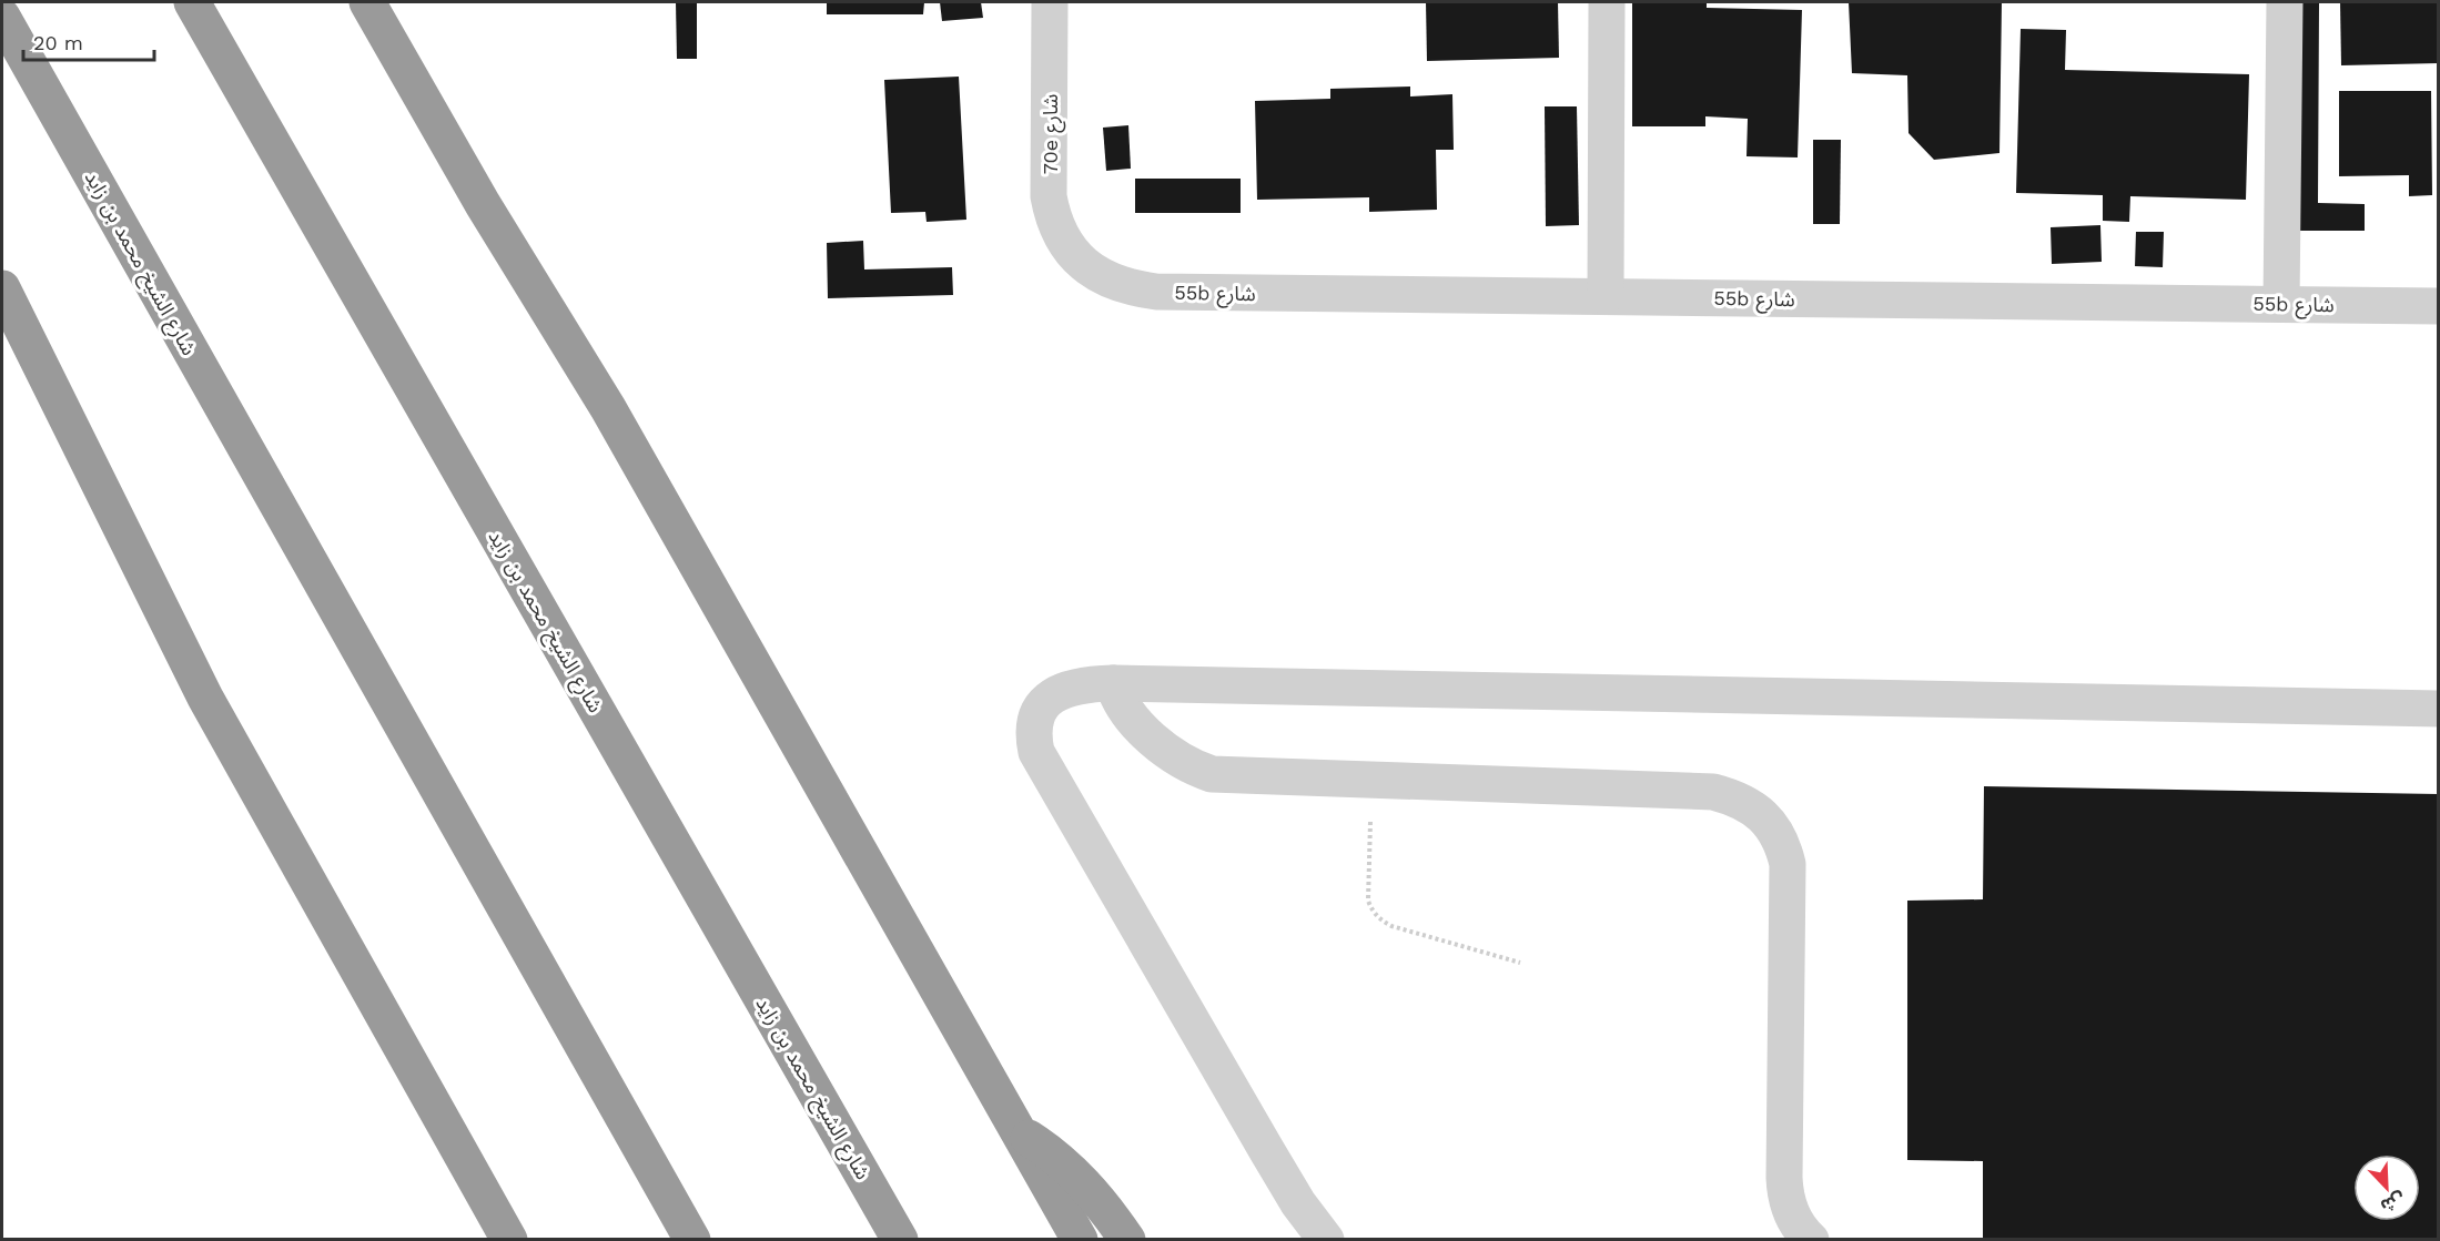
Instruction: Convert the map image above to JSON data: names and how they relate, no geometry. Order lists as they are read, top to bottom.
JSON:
{
  "streets": {
    "highway": ["شارع الشيخ محمد بن زايد"],
    "street": ["70e شارع", "55b شارع"]
  },
  "crossings": [
    ["70e شارع", "55b شارع"]
  ],
  "scale_bar": "20 m",
  "north": "bottom right"
}
